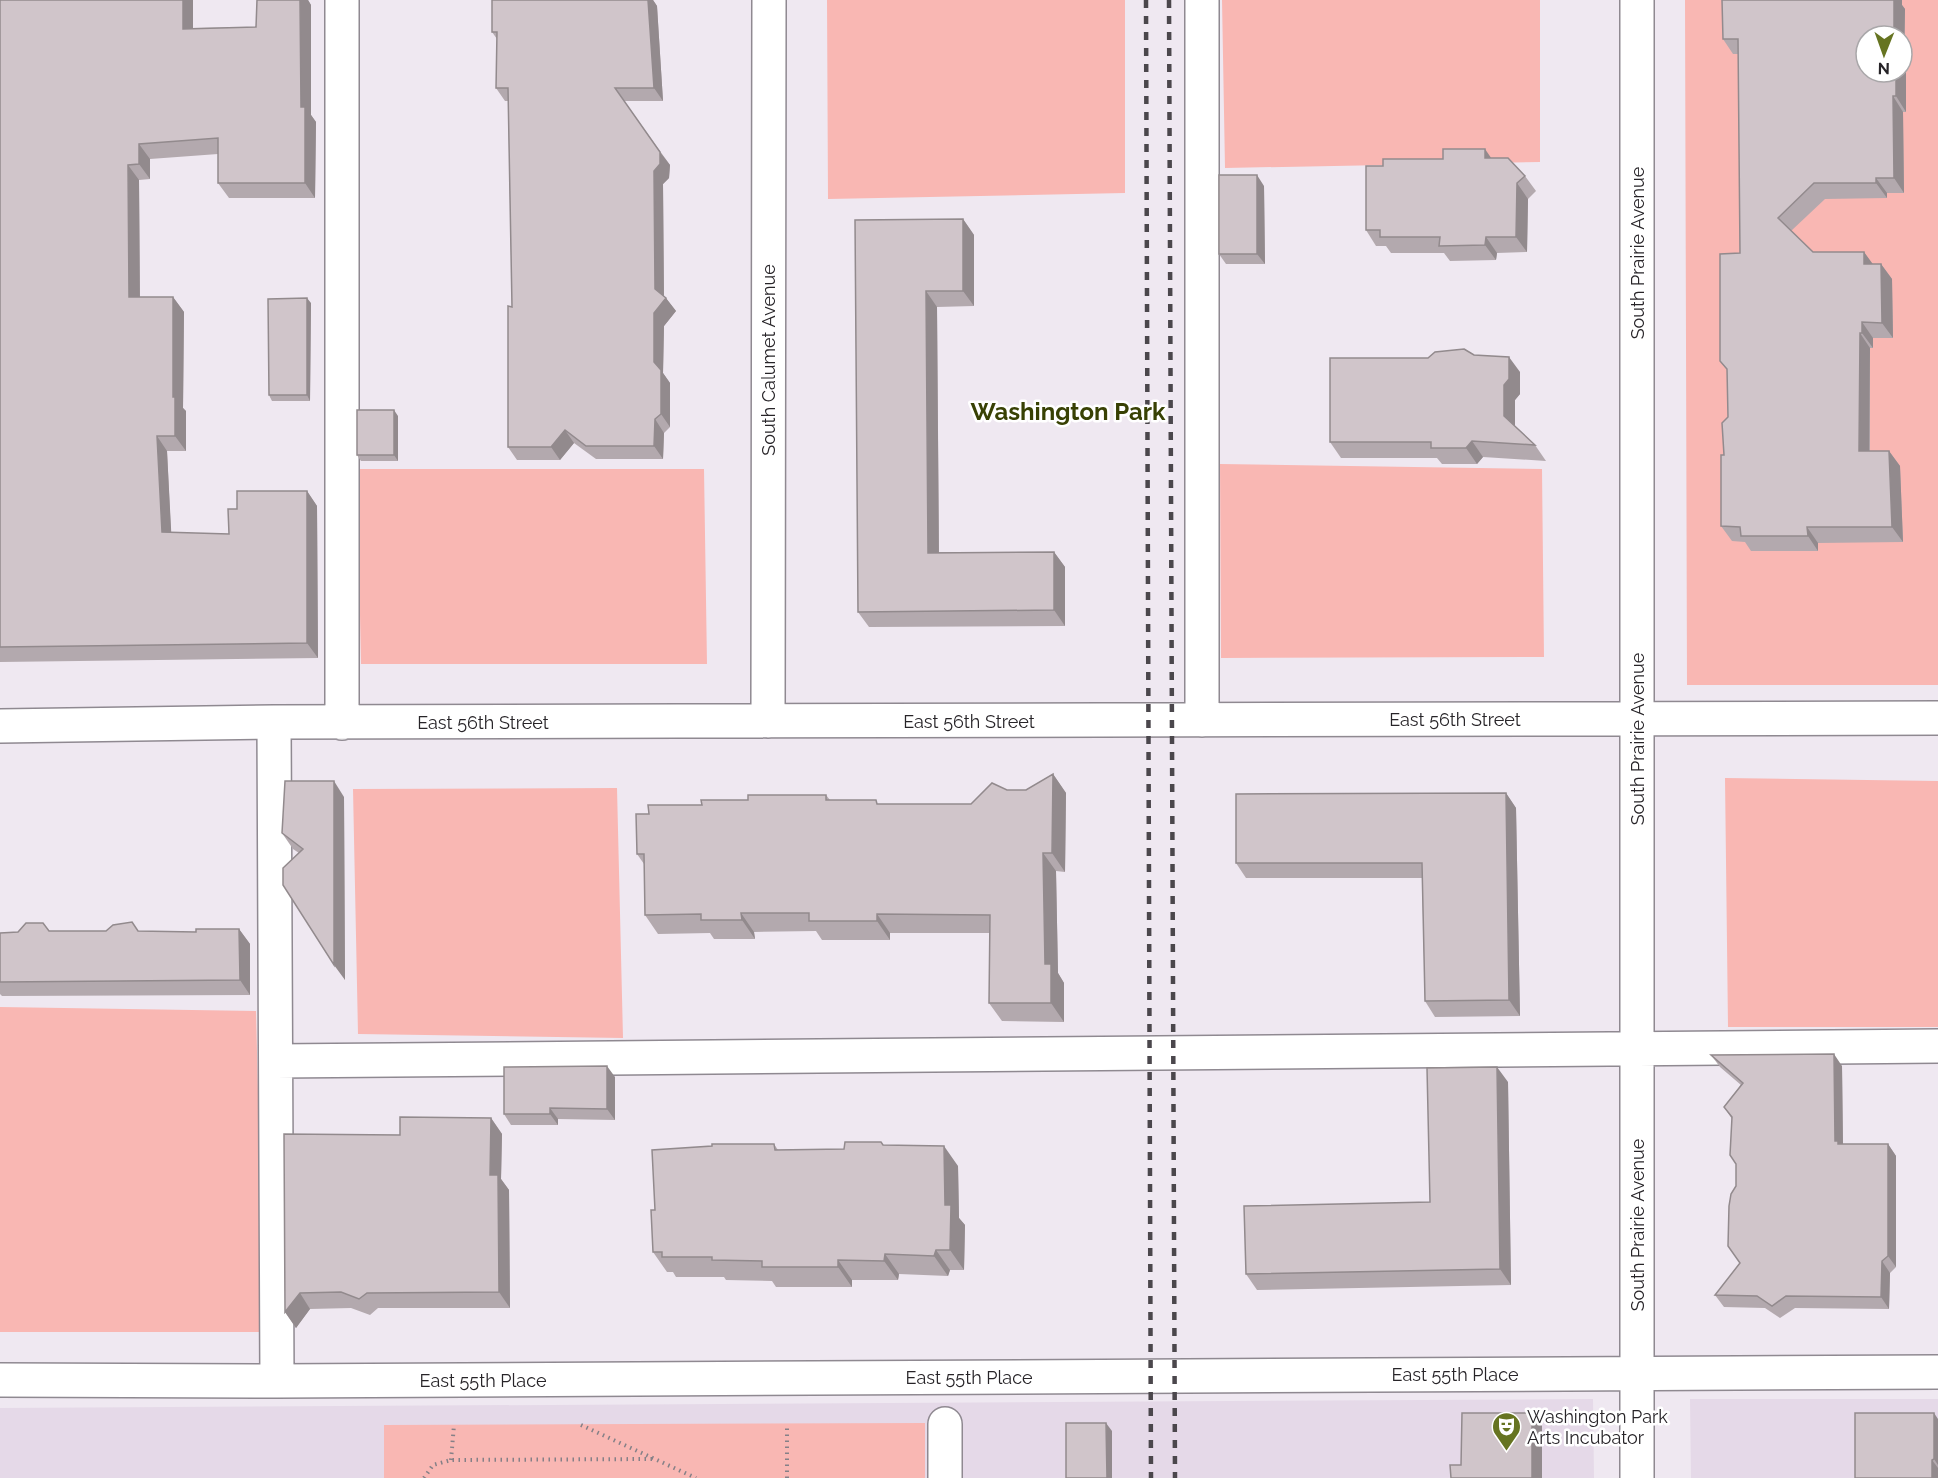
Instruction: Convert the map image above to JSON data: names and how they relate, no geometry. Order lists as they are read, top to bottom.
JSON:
{
  "streets": {
    "street": [
      "South Prairie Avenue",
      "South Calumet Avenue",
      "East 56th Street",
      "East 55th Place"
    ]
  },
  "crossings": [
    ["South Prairie Avenue", "East 56th Street"],
    ["South Prairie Avenue", "East 55th Place"],
    ["South Calumet Avenue", "East 56th Street"]
  ],
  "districts": ["Washington Park"],
  "places": {
    "theatre": ["Washington Park Arts Incubator"]
  },
  "north": "bottom"
}
